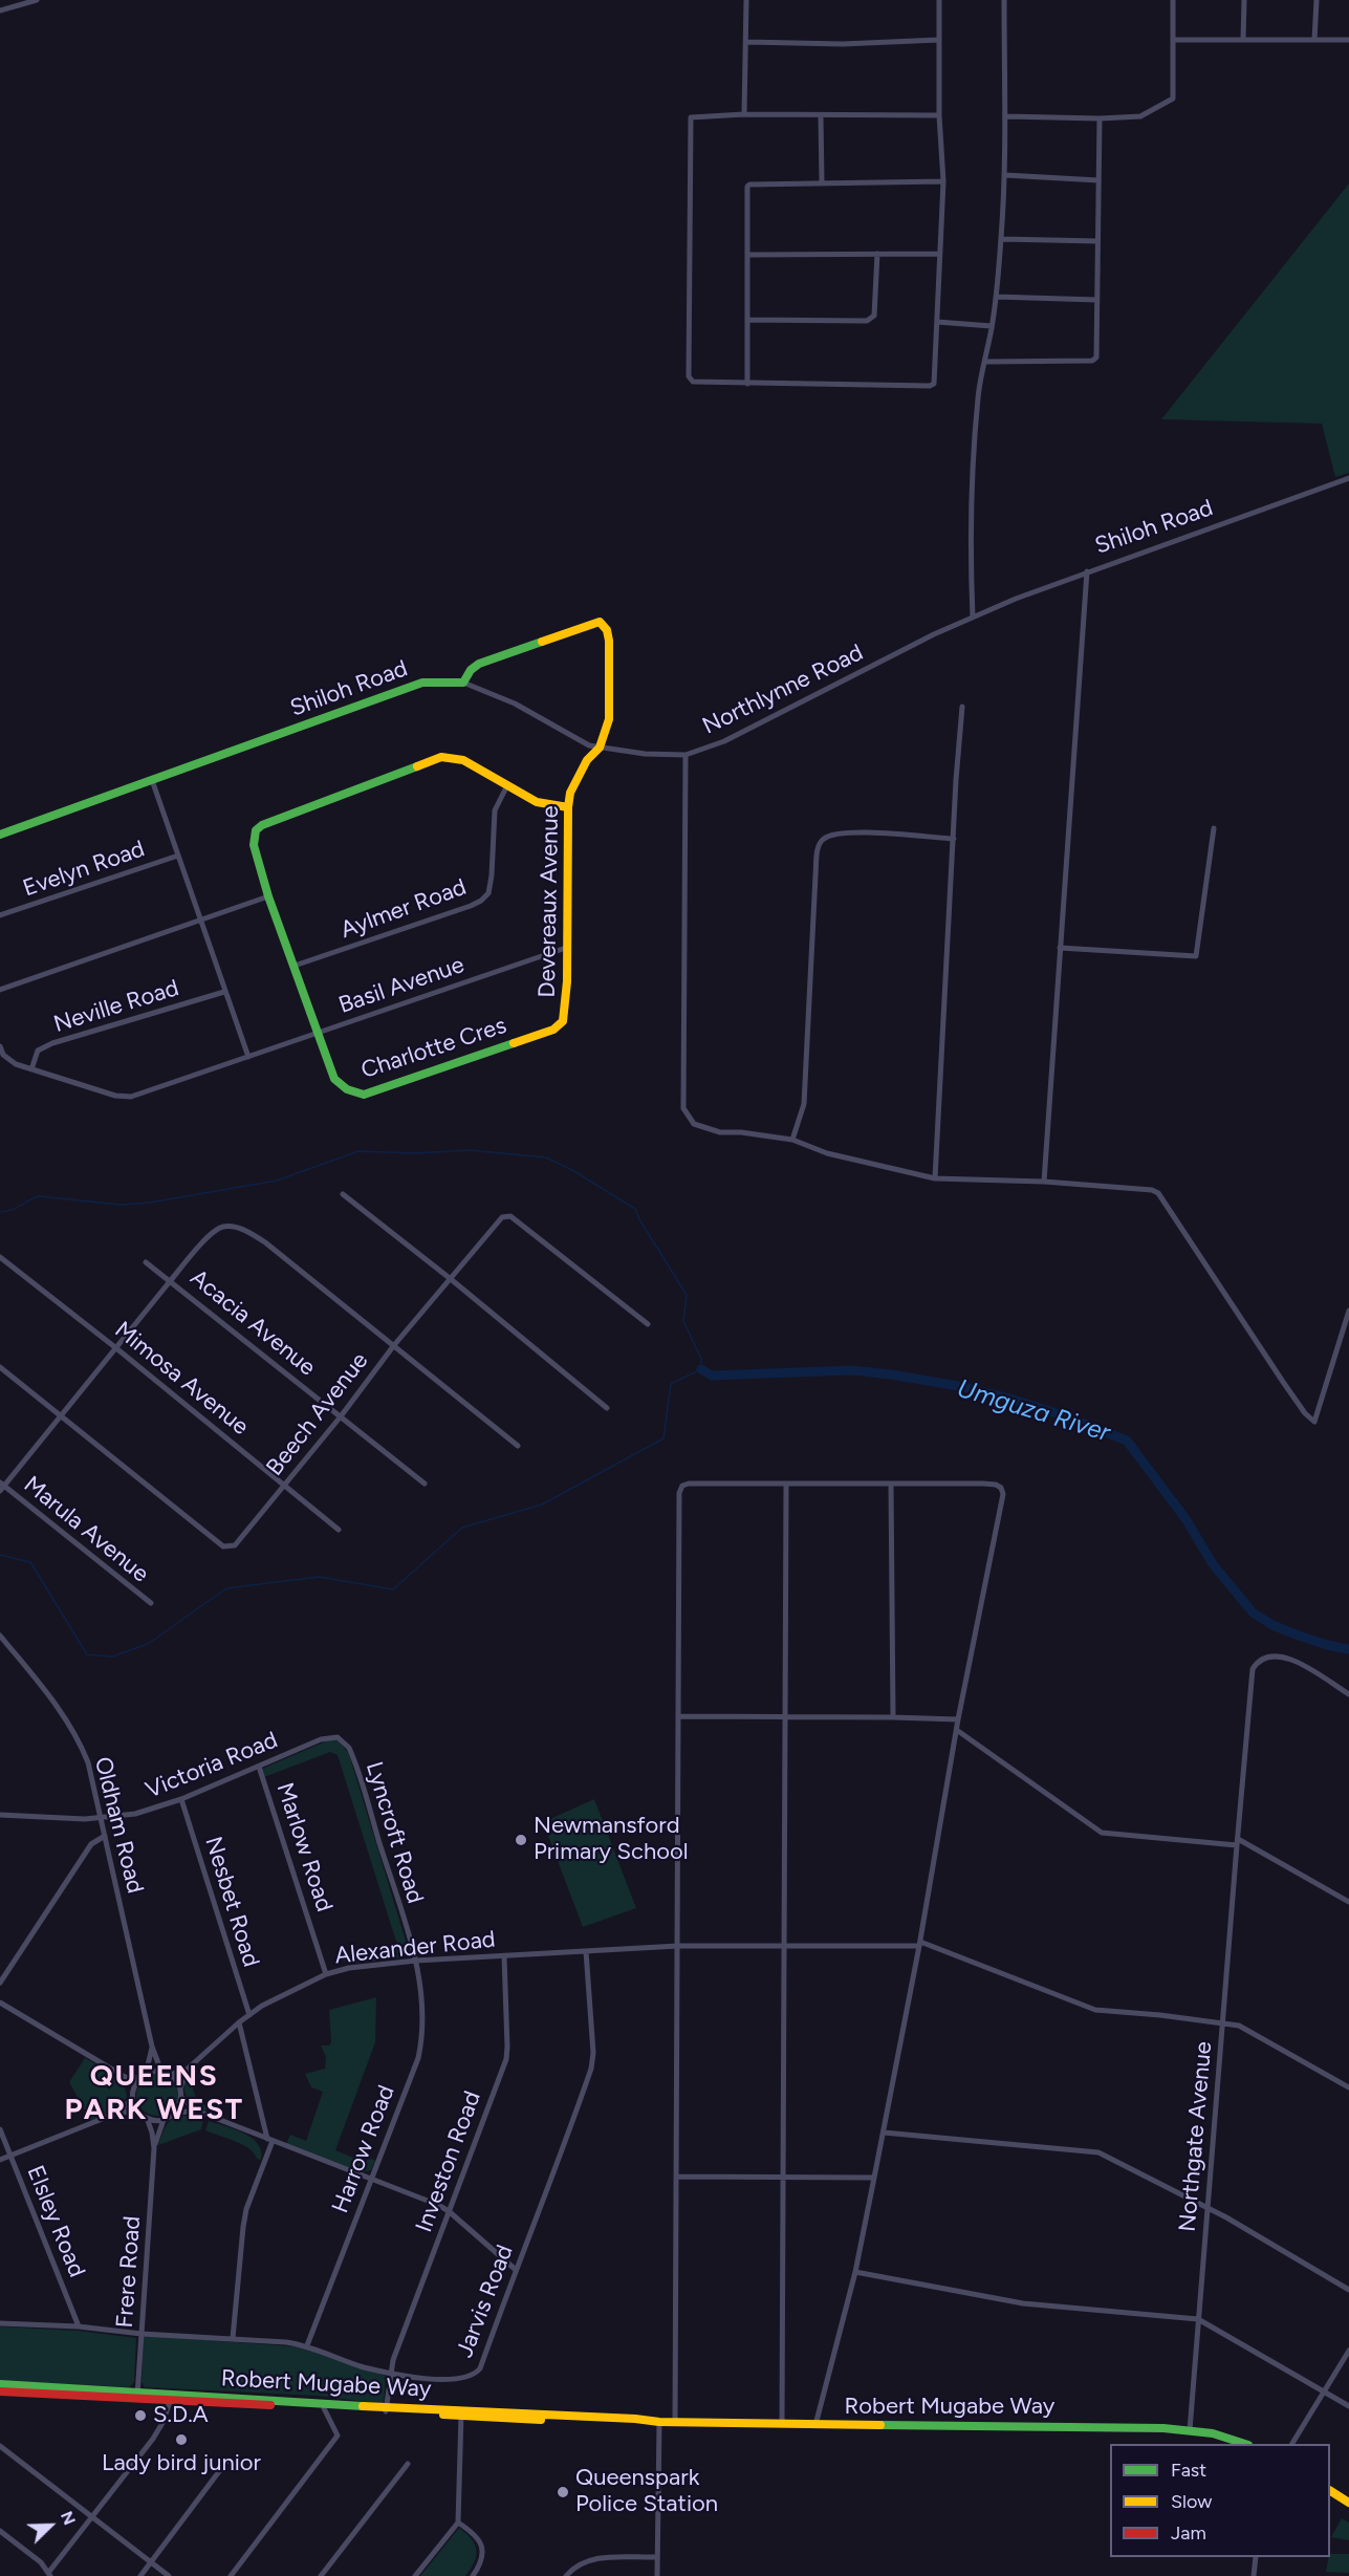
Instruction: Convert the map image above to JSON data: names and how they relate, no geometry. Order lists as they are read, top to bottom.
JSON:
{
  "streets": {
    "street": [
      "Shiloh Road",
      "Northlynne Road",
      "Evelyn Road",
      "Devereaux Avenue",
      "Aylmer Road",
      "Basil Avenue",
      "Neville Road",
      "Charlotte Cres",
      "Acacia Avenue",
      "Mimosa Avenue",
      "Beech Avenue",
      "Marula Avenue",
      "Victoria Road",
      "Oldham Road",
      "Lyncroft Road",
      "Marlow Road",
      "Nesbet Road",
      "Alexander Road",
      "Northgate Avenue",
      "Harrow Road",
      "Investon Road",
      "Elsley Road",
      "Frere Road",
      "Jarvis Road",
      "Robert Mugabe Way"
    ]
  },
  "crossings": [
    ["Shiloh Road", "Northlynne Road"],
    ["Shiloh Road", "Devereaux Avenue"],
    ["Northlynne Road", "Devereaux Avenue"],
    ["Devereaux Avenue", "Basil Avenue"],
    ["Devereaux Avenue", "Charlotte Cres"],
    ["Aylmer Road", "Charlotte Cres"],
    ["Basil Avenue", "Neville Road"],
    ["Basil Avenue", "Charlotte Cres"],
    ["Acacia Avenue", "Beech Avenue"],
    ["Mimosa Avenue", "Beech Avenue"],
    ["Victoria Road", "Oldham Road"],
    ["Victoria Road", "Lyncroft Road"],
    ["Victoria Road", "Marlow Road"],
    ["Victoria Road", "Nesbet Road"],
    ["Oldham Road", "Alexander Road"],
    ["Oldham Road", "Frere Road"],
    ["Lyncroft Road", "Alexander Road"],
    ["Lyncroft Road", "Harrow Road"],
    ["Marlow Road", "Alexander Road"],
    ["Nesbet Road", "Alexander Road"],
    ["Alexander Road", "Harrow Road"],
    ["Alexander Road", "Investon Road"],
    ["Alexander Road", "Frere Road"],
    ["Alexander Road", "Jarvis Road"],
    ["Northgate Avenue", "Robert Mugabe Way"],
    ["Harrow Road", "Jarvis Road"],
    ["Investon Road", "Jarvis Road"],
    ["Investon Road", "Robert Mugabe Way"],
    ["Elsley Road", "Jarvis Road"],
    ["Frere Road", "Jarvis Road"],
    ["Frere Road", "Robert Mugabe Way"]
  ],
  "districts": ["QUEENS PARK WEST"],
  "water": ["Umguza River"],
  "places": [
    "Newmansford Primary School",
    "S.D.A",
    "Lady bird junior",
    "Queenspark Police Station"
  ],
  "legend": ["Fast", "Slow", "Jam"],
  "north": "top right"
}
